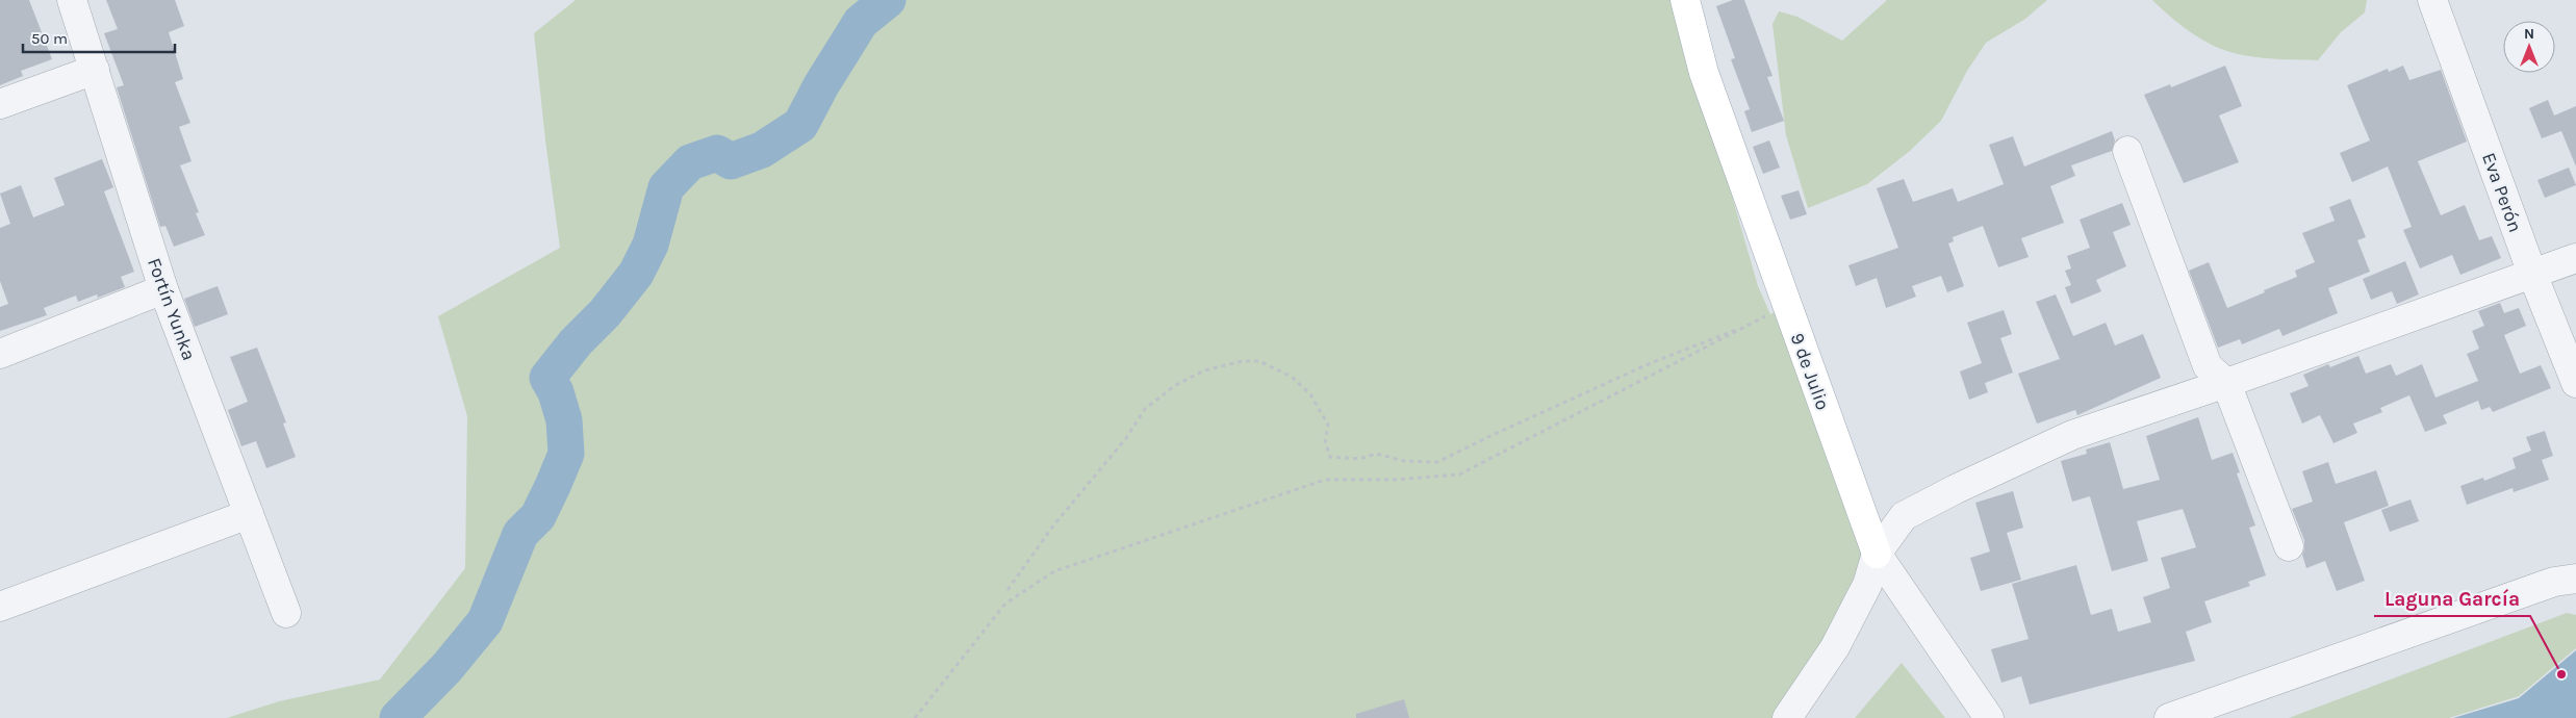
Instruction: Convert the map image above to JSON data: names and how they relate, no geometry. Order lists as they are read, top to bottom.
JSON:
{
  "streets": {
    "main road": ["9 de Julio"],
    "street": ["Eva Perón", "Fortín Yunka"]
  },
  "places": ["Laguna García"],
  "scale_bar": "50 m",
  "north": "top"
}
